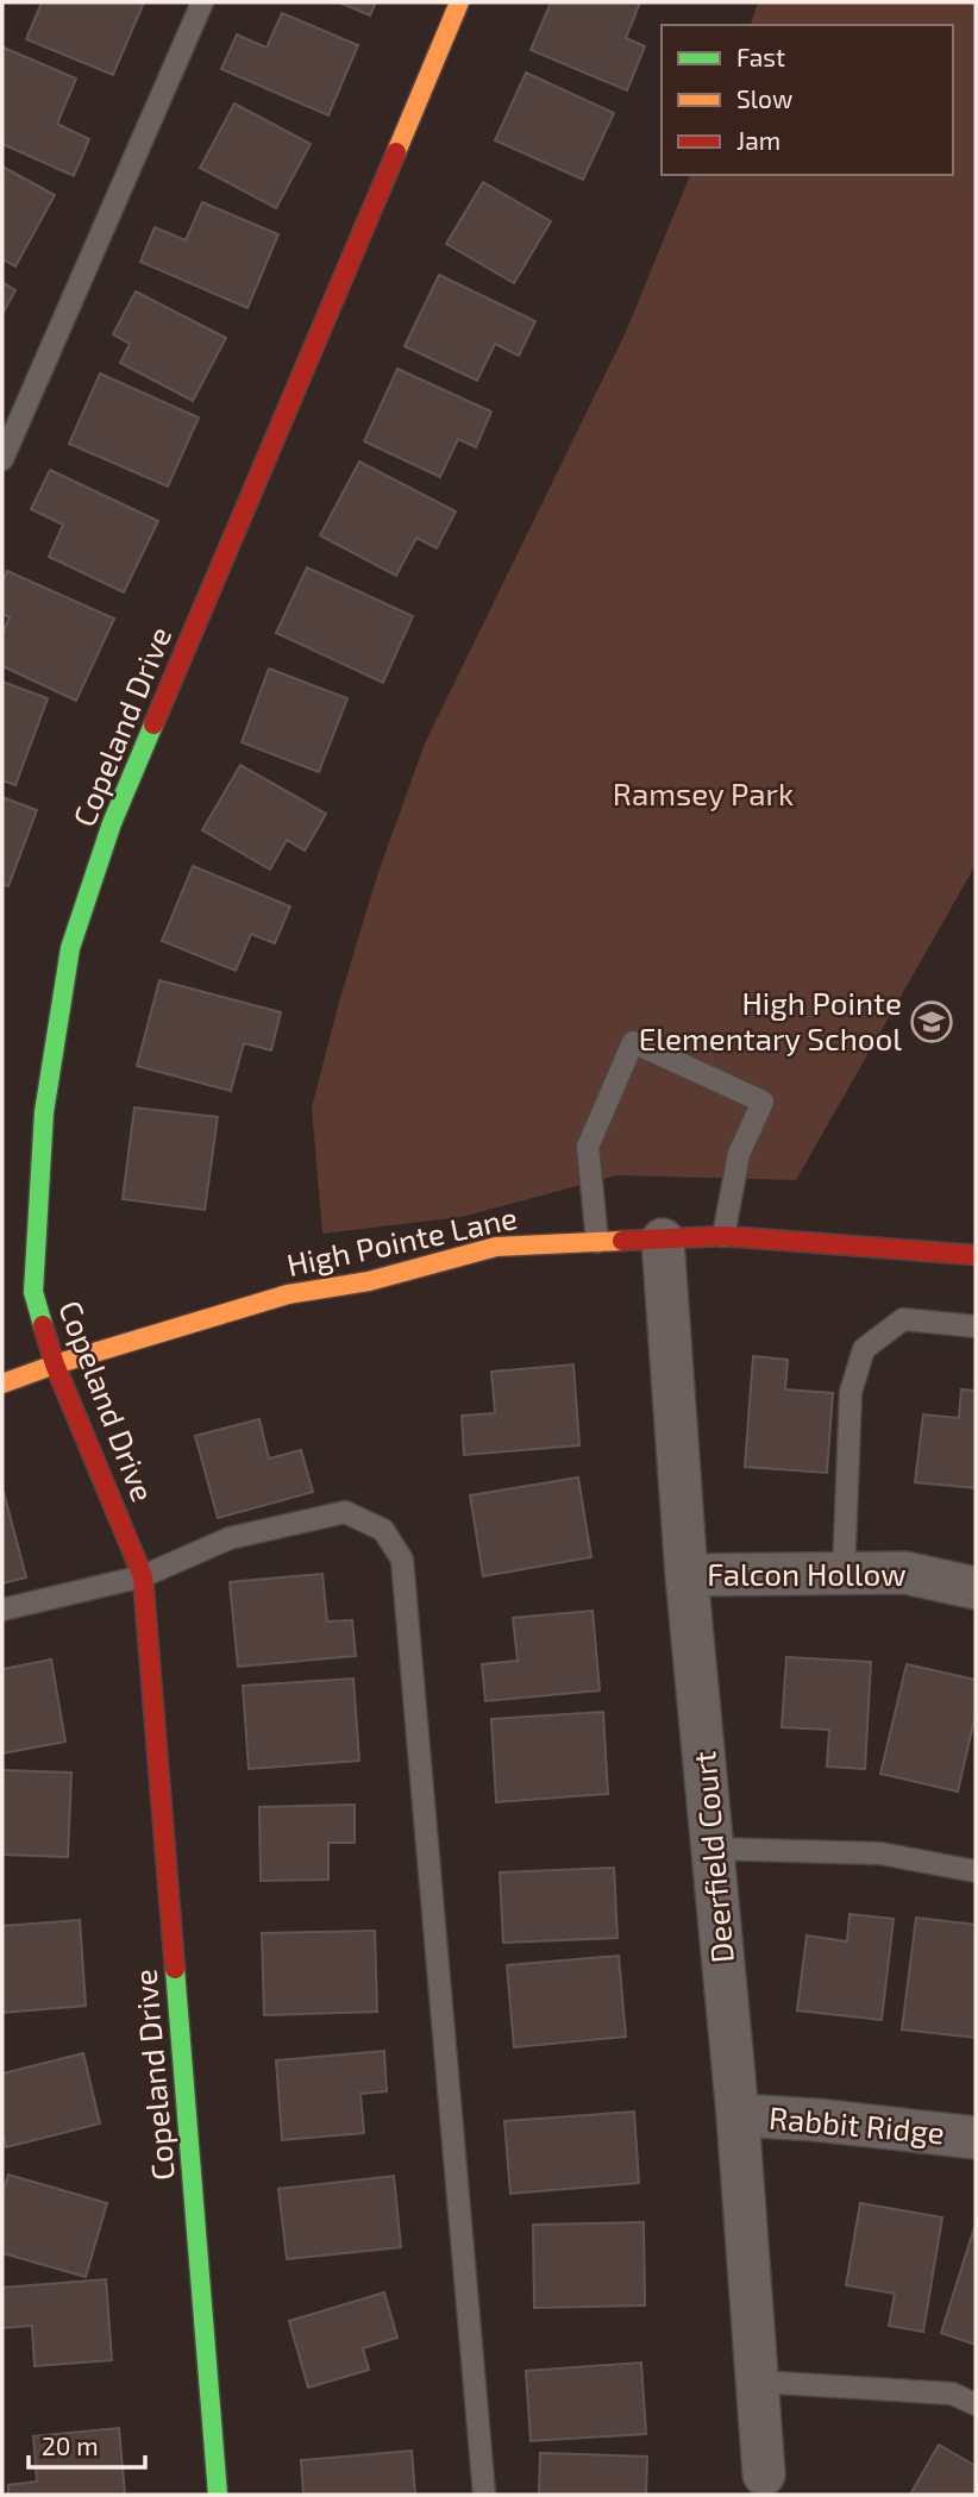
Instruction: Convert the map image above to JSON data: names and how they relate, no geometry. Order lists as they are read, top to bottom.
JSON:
{
  "streets": {
    "street": [
      "Copeland Drive",
      "High Pointe Lane",
      "Falcon Hollow",
      "Deerfield Court",
      "Rabbit Ridge"
    ]
  },
  "crossings": [
    ["Copeland Drive", "High Pointe Lane"],
    ["High Pointe Lane", "Deerfield Court"],
    ["Falcon Hollow", "Deerfield Court"],
    ["Deerfield Court", "Rabbit Ridge"]
  ],
  "parks": ["Ramsey Park"],
  "places": {
    "school or university": ["High Pointe Elementary School"]
  },
  "legend": ["Fast", "Slow", "Jam"],
  "scale_bar": "20 m"
}
